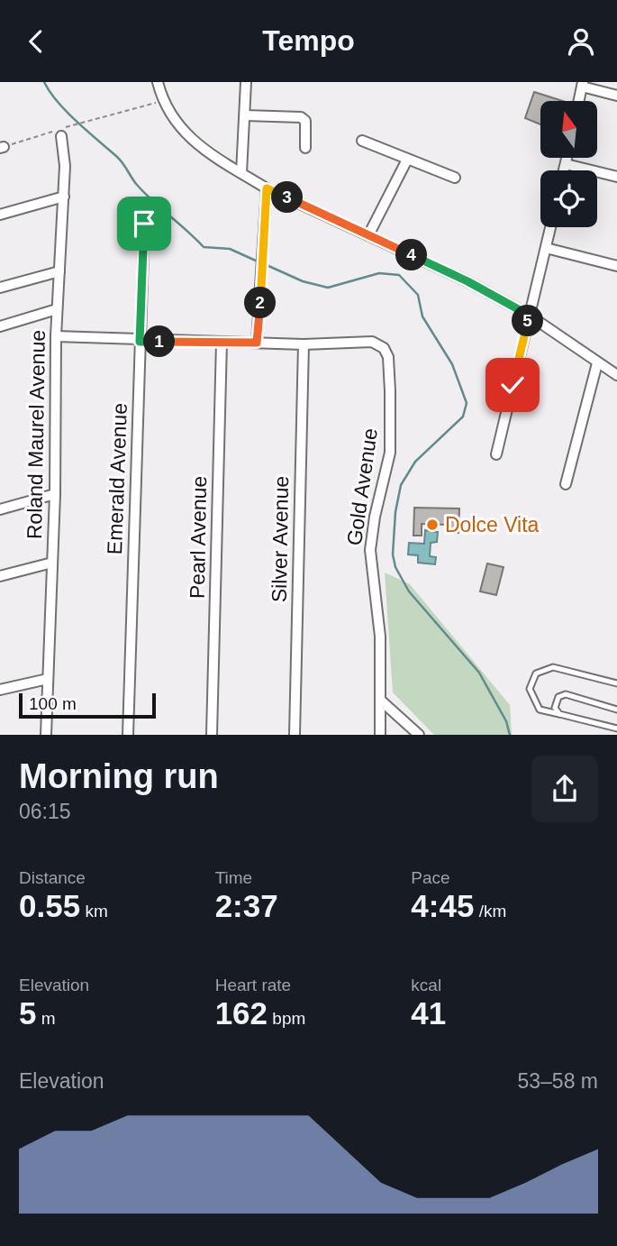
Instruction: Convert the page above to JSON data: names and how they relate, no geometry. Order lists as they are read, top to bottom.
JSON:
{
  "streets": {
    "street": [
      "Roland Maurel Avenue",
      "Emerald Avenue",
      "Gold Avenue",
      "Pearl Avenue",
      "Silver Avenue"
    ]
  },
  "crossings": [
    ["Roland Maurel Avenue", "Gold Avenue"],
    ["Emerald Avenue", "Gold Avenue"],
    ["Gold Avenue", "Pearl Avenue"],
    ["Gold Avenue", "Silver Avenue"]
  ],
  "places": ["Dolce Vita"],
  "scale_bar": "100 m",
  "north": "top",
  "page": {
    "header": "Tempo",
    "pins": [
      "3",
      "4",
      "2",
      "5",
      "1"
    ],
    "scale": "100 m",
    "heading": ["Morning run", "06:15"],
    "stats": [
      ["Distance", "0.55 km"],
      ["Time", "2:37"],
      ["Pace", "4:45 /km"],
      ["Elevation", "5 m"],
      ["Heart rate", "162 bpm"],
      ["kcal", "41"]
    ],
    "chart": ["Elevation", "53–58 m"]
  }
}
